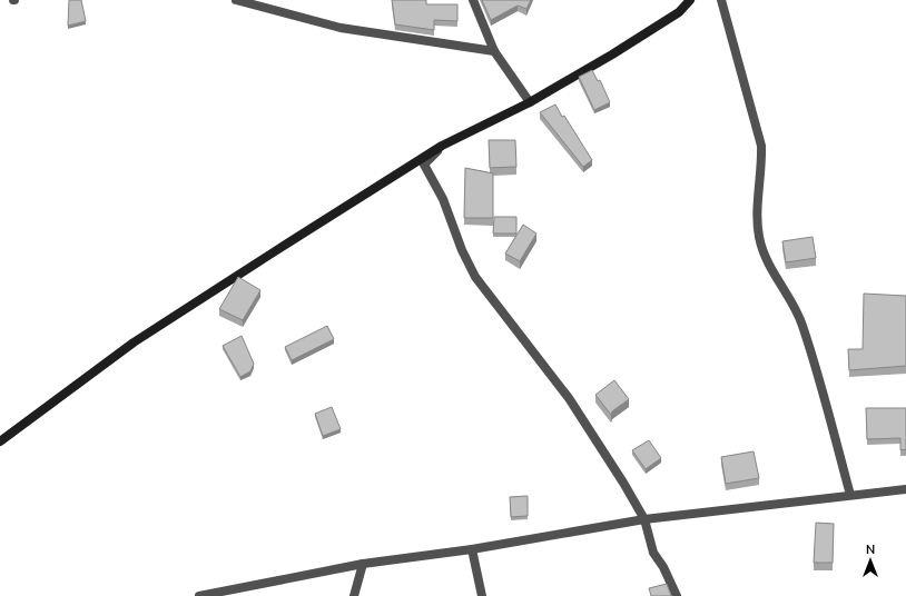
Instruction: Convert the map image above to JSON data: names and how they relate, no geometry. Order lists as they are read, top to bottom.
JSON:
{
  "north": "top"
}
